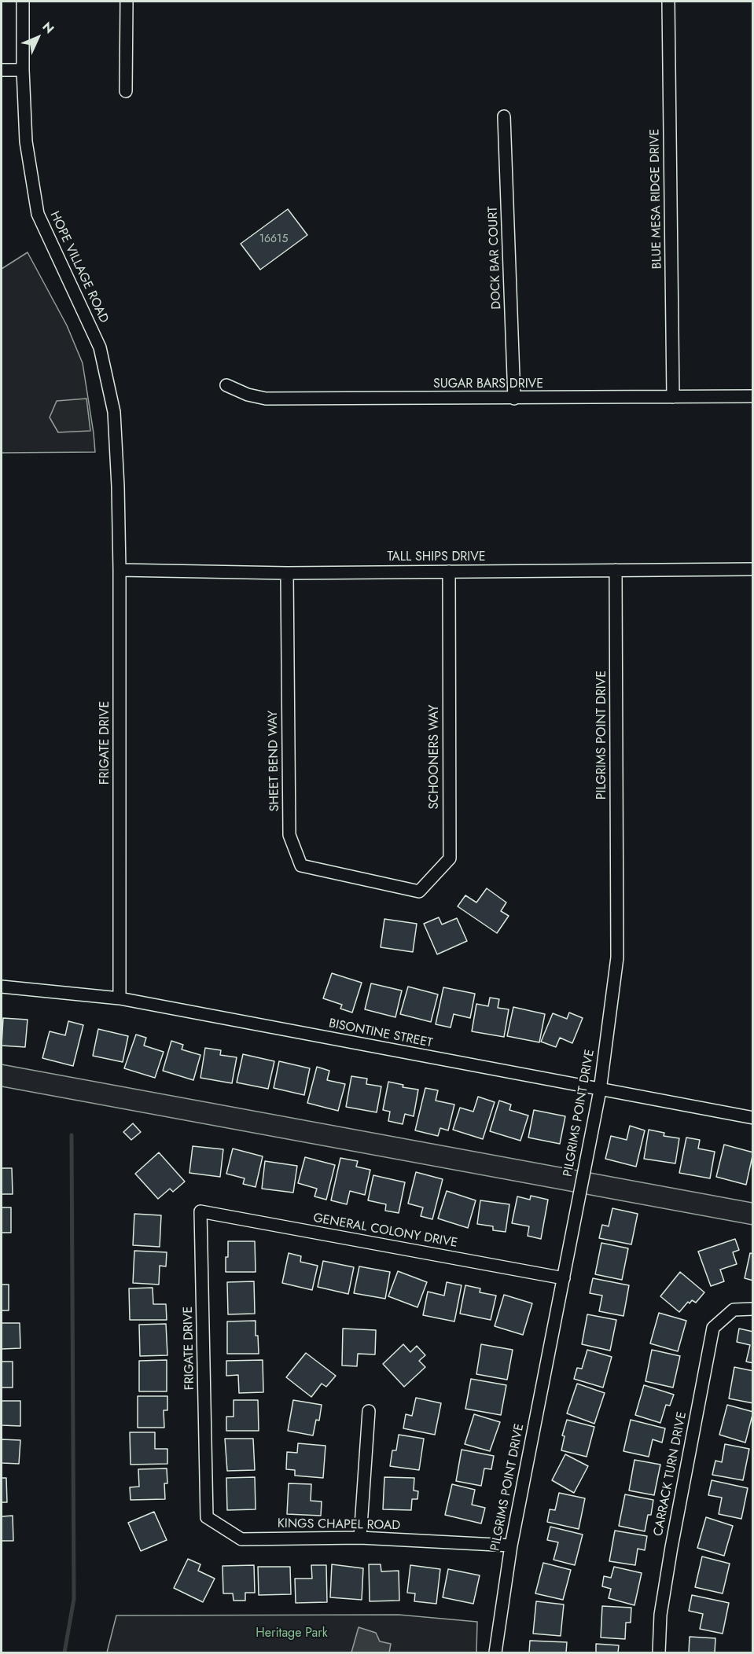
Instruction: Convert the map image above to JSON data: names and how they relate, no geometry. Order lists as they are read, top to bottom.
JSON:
{
  "streets": {
    "street": [
      "BLUE MESA RIDGE DRIVE",
      "DOCK BAR COURT",
      "HOPE VILLAGE ROAD",
      "SUGAR BARS DRIVE",
      "TALL SHIPS DRIVE",
      "PILGRIMS POINT DRIVE",
      "FRIGATE DRIVE",
      "SCHOONERS WAY",
      "SHEET BEND WAY",
      "BISONTINE STREET",
      "GENERAL COLONY DRIVE",
      "CARRACK TURN DRIVE",
      "KINGS CHAPEL ROAD"
    ]
  },
  "crossings": [
    ["BLUE MESA RIDGE DRIVE", "SUGAR BARS DRIVE"],
    ["DOCK BAR COURT", "SUGAR BARS DRIVE"],
    ["HOPE VILLAGE ROAD", "FRIGATE DRIVE"],
    ["TALL SHIPS DRIVE", "PILGRIMS POINT DRIVE"],
    ["TALL SHIPS DRIVE", "FRIGATE DRIVE"],
    ["TALL SHIPS DRIVE", "SCHOONERS WAY"],
    ["TALL SHIPS DRIVE", "SHEET BEND WAY"],
    ["PILGRIMS POINT DRIVE", "BISONTINE STREET"],
    ["PILGRIMS POINT DRIVE", "GENERAL COLONY DRIVE"],
    ["PILGRIMS POINT DRIVE", "KINGS CHAPEL ROAD"],
    ["FRIGATE DRIVE", "BISONTINE STREET"],
    ["FRIGATE DRIVE", "GENERAL COLONY DRIVE"],
    ["FRIGATE DRIVE", "KINGS CHAPEL ROAD"],
    ["SCHOONERS WAY", "SHEET BEND WAY"]
  ],
  "parks": ["Heritage Park"],
  "house_numbers": ["16615"],
  "north": "top right"
}
